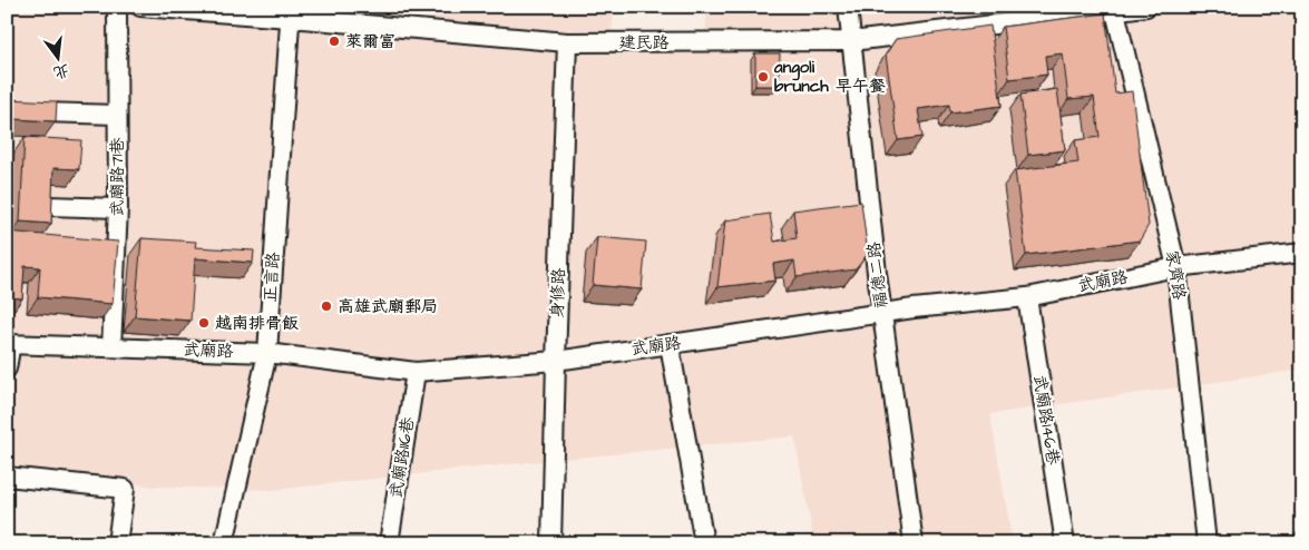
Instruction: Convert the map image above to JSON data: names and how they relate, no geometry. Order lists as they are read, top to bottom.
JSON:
{
  "streets": {
    "street": [
      "建民路",
      "武廟路71巷",
      "福德二路",
      "家齊路",
      "正言路",
      "武廟路",
      "身修路",
      "武廟路146巷",
      "武廟路116巷"
    ]
  },
  "crossings": [
    ["建民路", "福德二路"],
    ["建民路", "家齊路"],
    ["建民路", "正言路"],
    ["建民路", "身修路"],
    ["武廟路71巷", "武廟路"],
    ["福德二路", "武廟路"],
    ["家齊路", "武廟路"],
    ["正言路", "武廟路"],
    ["武廟路", "身修路"],
    ["武廟路", "武廟路146巷"],
    ["武廟路", "武廟路116巷"]
  ],
  "places": [
    "萊爾富",
    "angoli brunch 早午餐",
    "高雄武廟郵局",
    "越南排骨飯"
  ],
  "north": "bottom"
}
